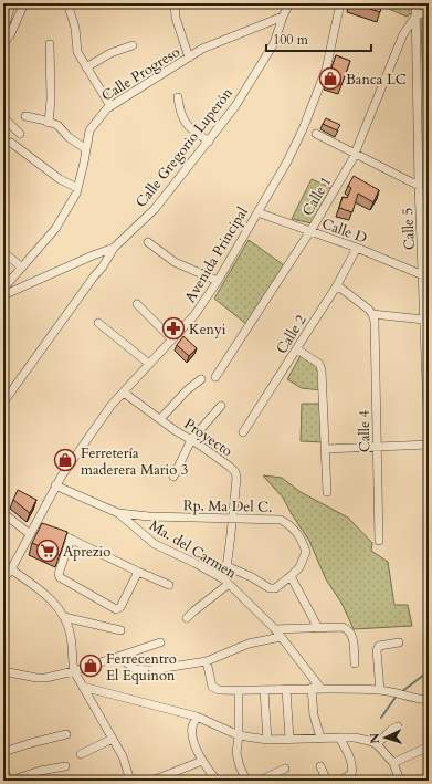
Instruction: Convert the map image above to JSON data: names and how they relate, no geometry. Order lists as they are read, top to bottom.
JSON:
{
  "streets": {
    "street": [
      "Calle Progreso",
      "Calle Gregorio Luperón",
      "Calle 1",
      "Calle 5",
      "Calle D",
      "Avenida Principal",
      "Calle 2",
      "Calle 4",
      "Proyecto",
      "Rp. Ma Del C.",
      "Ma. del Carmen"
    ]
  },
  "crossings": [
    ["Calle Progreso", "Calle Gregorio Luperón"],
    ["Calle 1", "Calle 5"],
    ["Calle 1", "Calle D"],
    ["Calle 5", "Calle D"],
    ["Calle D", "Avenida Principal"],
    ["Calle D", "Calle 2"],
    ["Avenida Principal", "Proyecto"],
    ["Proyecto", "Rp. Ma Del C."],
    ["Proyecto", "Ma. del Carmen"],
    ["Rp. Ma Del C.", "Ma. del Carmen"]
  ],
  "places": {
    "shop": ["Banca LC", "Ferretería maderera Mario 3", "Ferrecentro El Equinon"],
    "pharmacy": ["Kenyi"],
    "supermarket": ["Aprezio"]
  },
  "scale_bar": "100 m",
  "north": "left"
}
